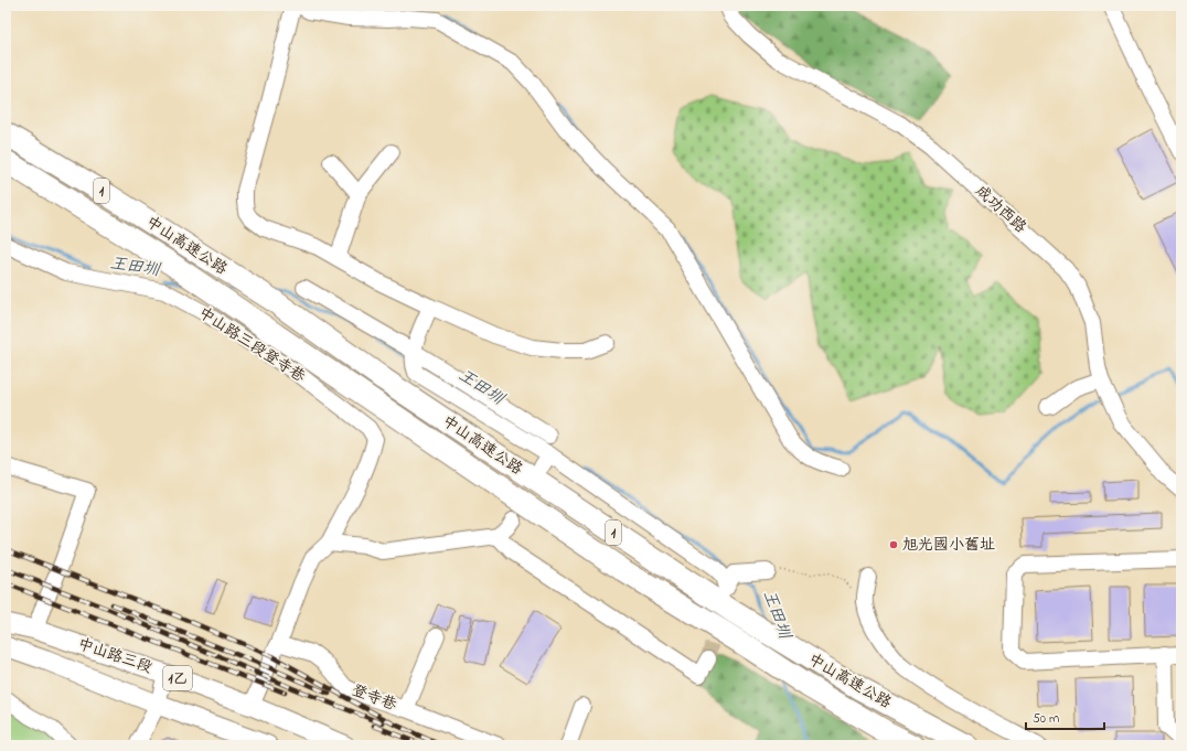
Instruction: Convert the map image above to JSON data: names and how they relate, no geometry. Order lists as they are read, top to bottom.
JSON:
{
  "streets": {
    "highway": ["1", "中山高速公路"],
    "main road": ["中山路三段", "1乙"],
    "street": ["成功西路", "中山路三段登寺巷", "登寺巷"]
  },
  "crossings": [
    ["中山路三段登寺巷", "中山路三段"],
    ["中山路三段登寺巷", "登寺巷"]
  ],
  "water": ["王田圳"],
  "places": ["旭光國小舊址"],
  "scale_bar": "50 m"
}
